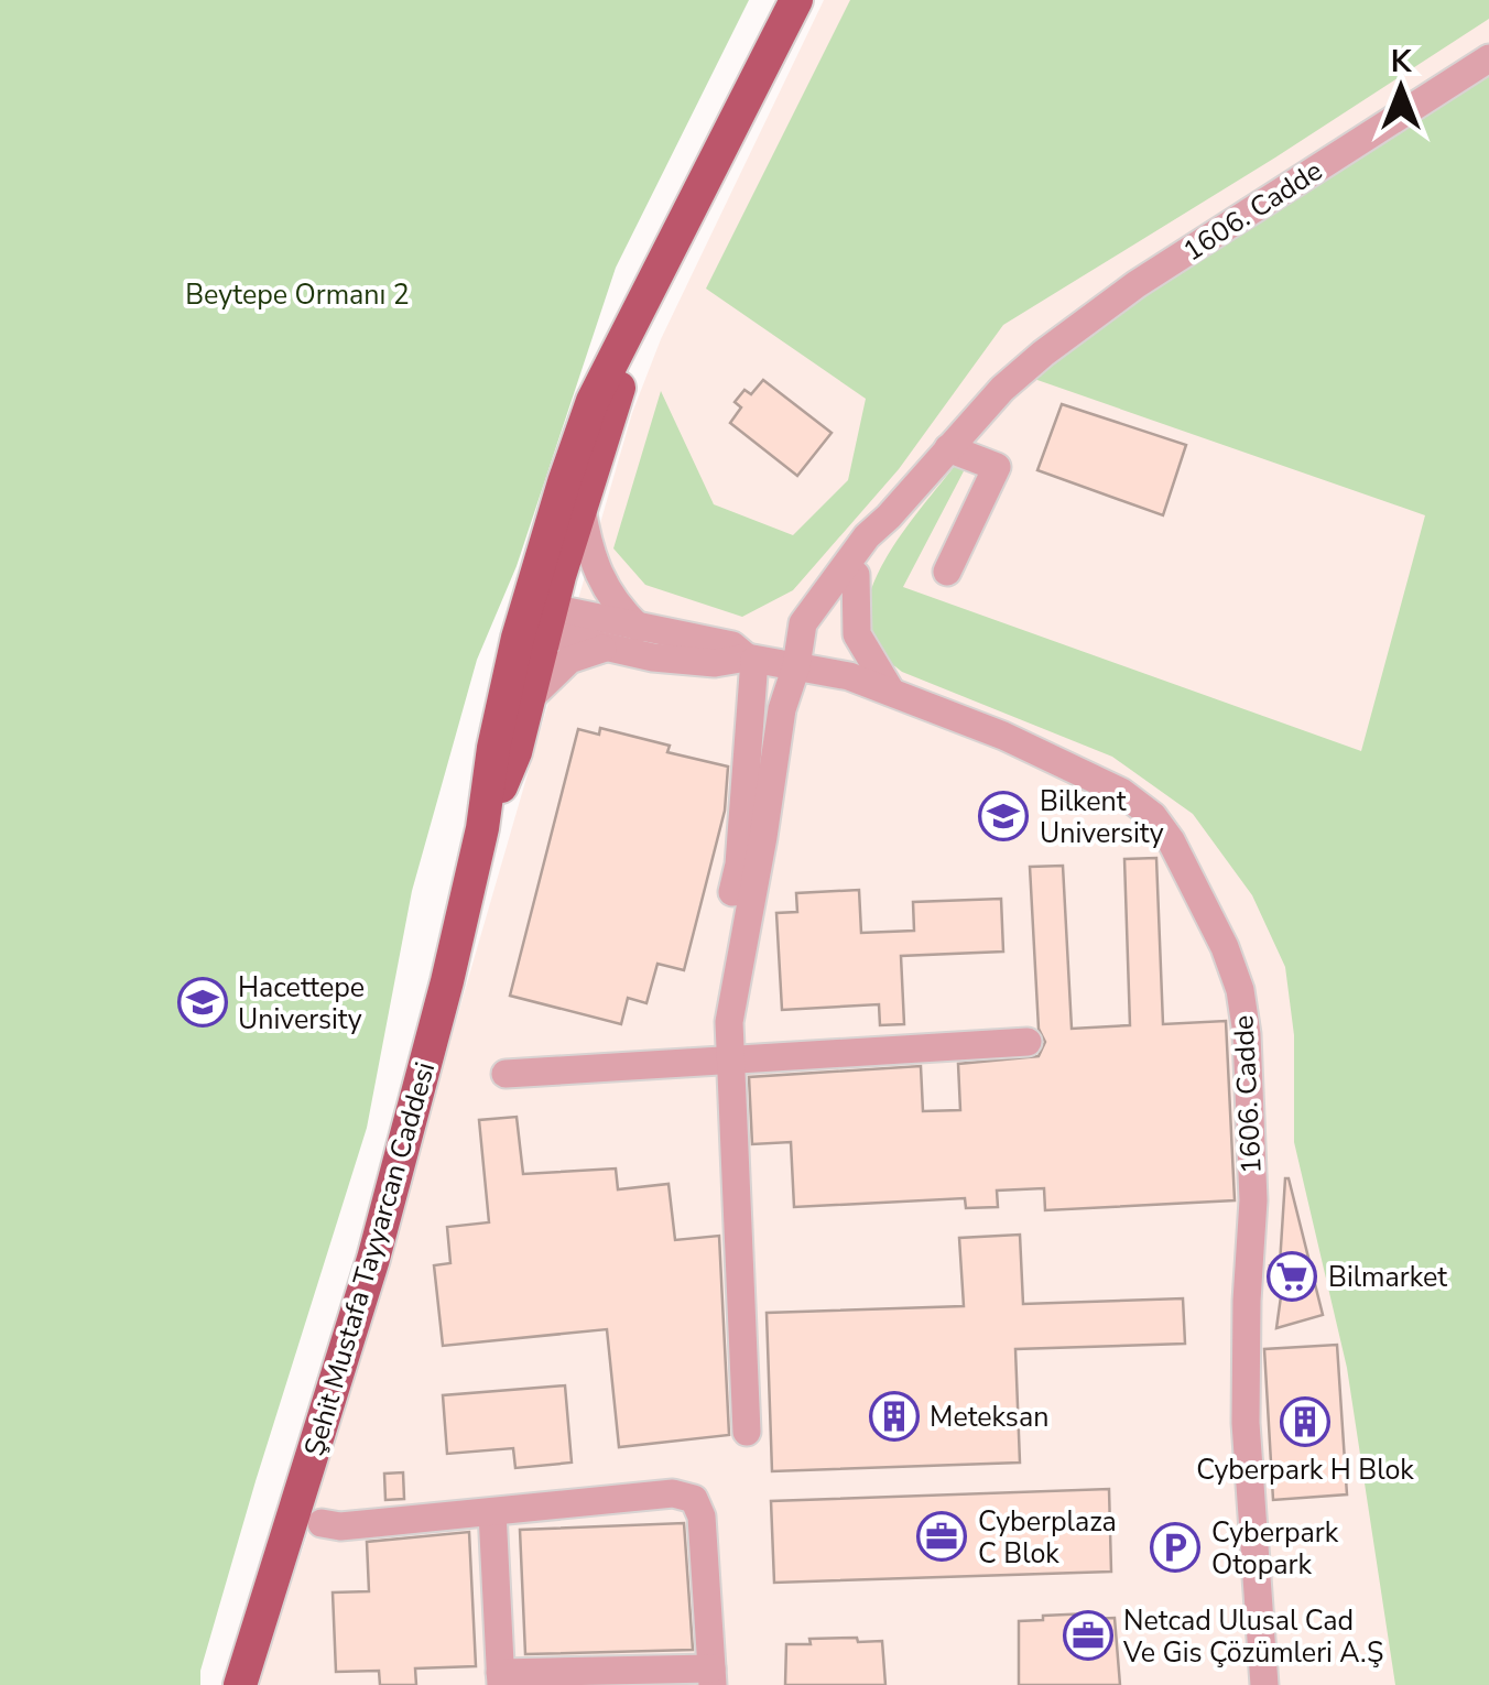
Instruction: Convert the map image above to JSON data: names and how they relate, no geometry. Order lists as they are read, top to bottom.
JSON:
{
  "streets": {
    "main road": ["Şehit Mustafa Tayyarcan Caddesi"],
    "street": ["1606. Cadde"]
  },
  "parks": ["Beytepe Ormanı 2"],
  "places": {
    "school or university": ["Bilkent University", "Hacettepe University"],
    "supermarket": ["Bilmarket"],
    "building": ["Meteksan", "Cyberpark H Blok"],
    "office": ["Cyberplaza C Blok", "Netcad Ulusal Cad Ve Gis Çözümleri A.Ş"],
    "parking": ["Cyberpark Otopark"]
  },
  "north": "top"
}
